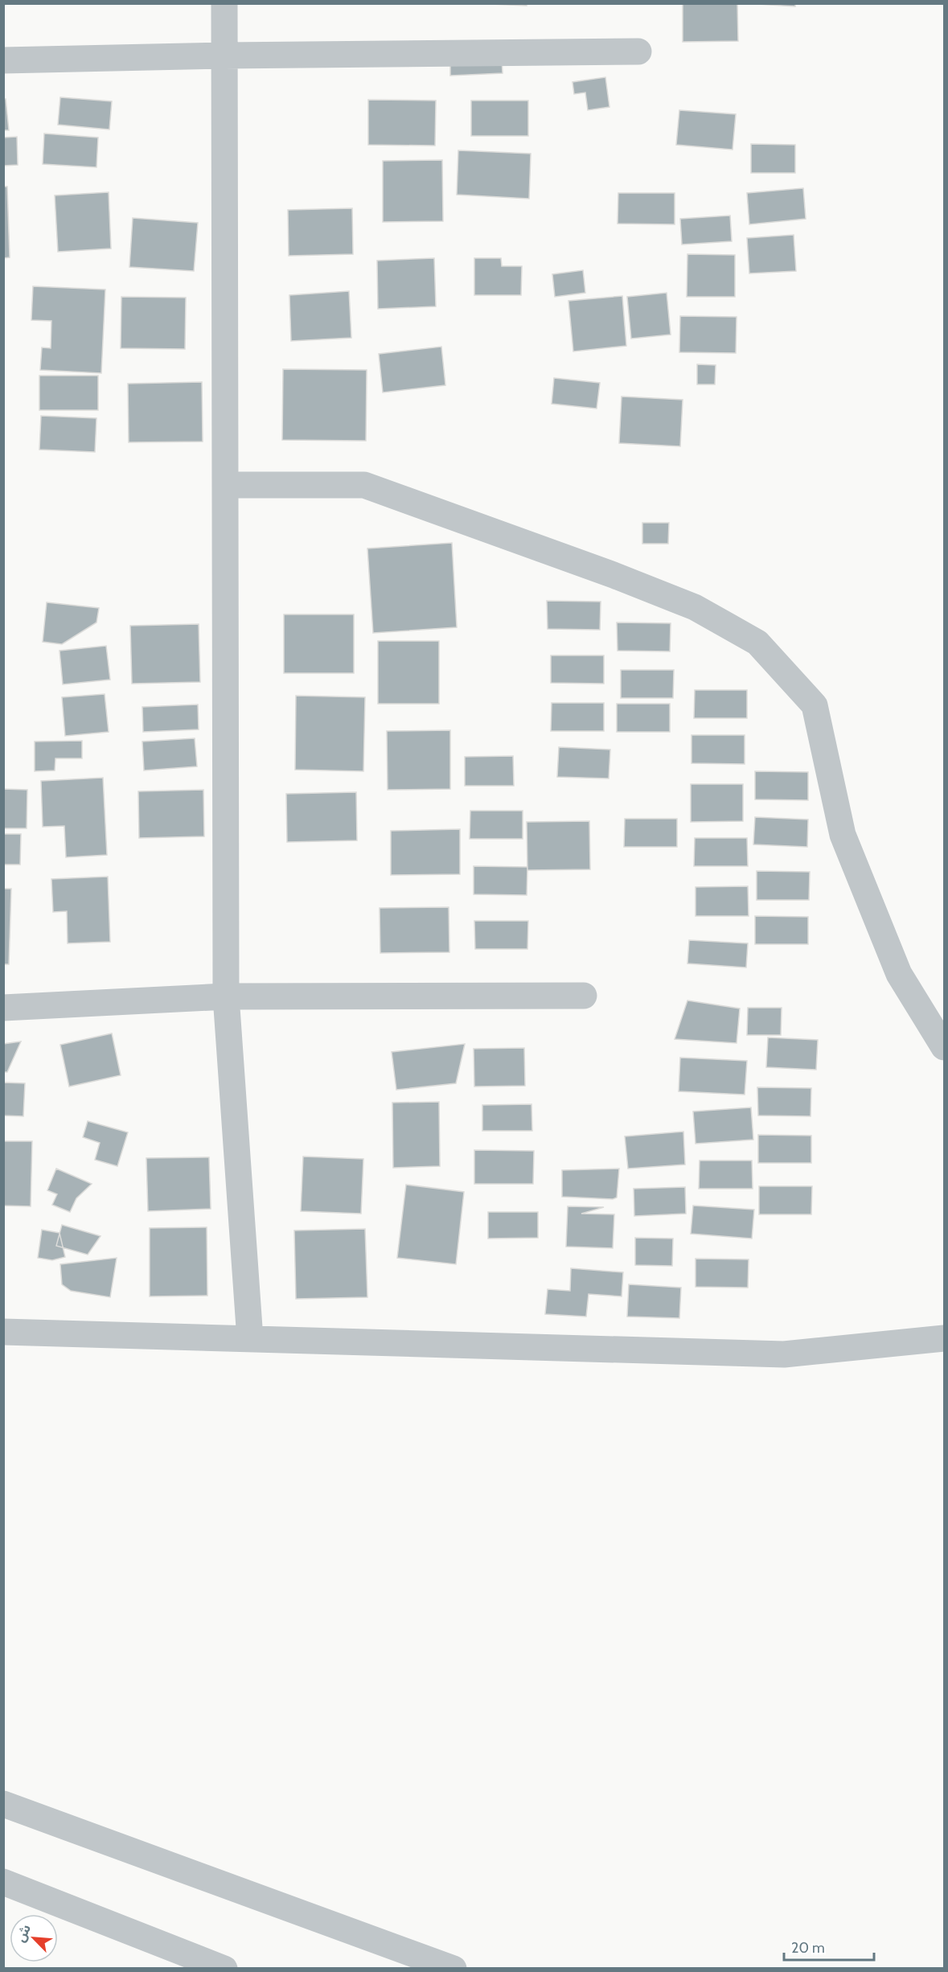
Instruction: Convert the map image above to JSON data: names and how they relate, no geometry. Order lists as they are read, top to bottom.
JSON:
{
  "scale_bar": "20 m",
  "north": "top left"
}
